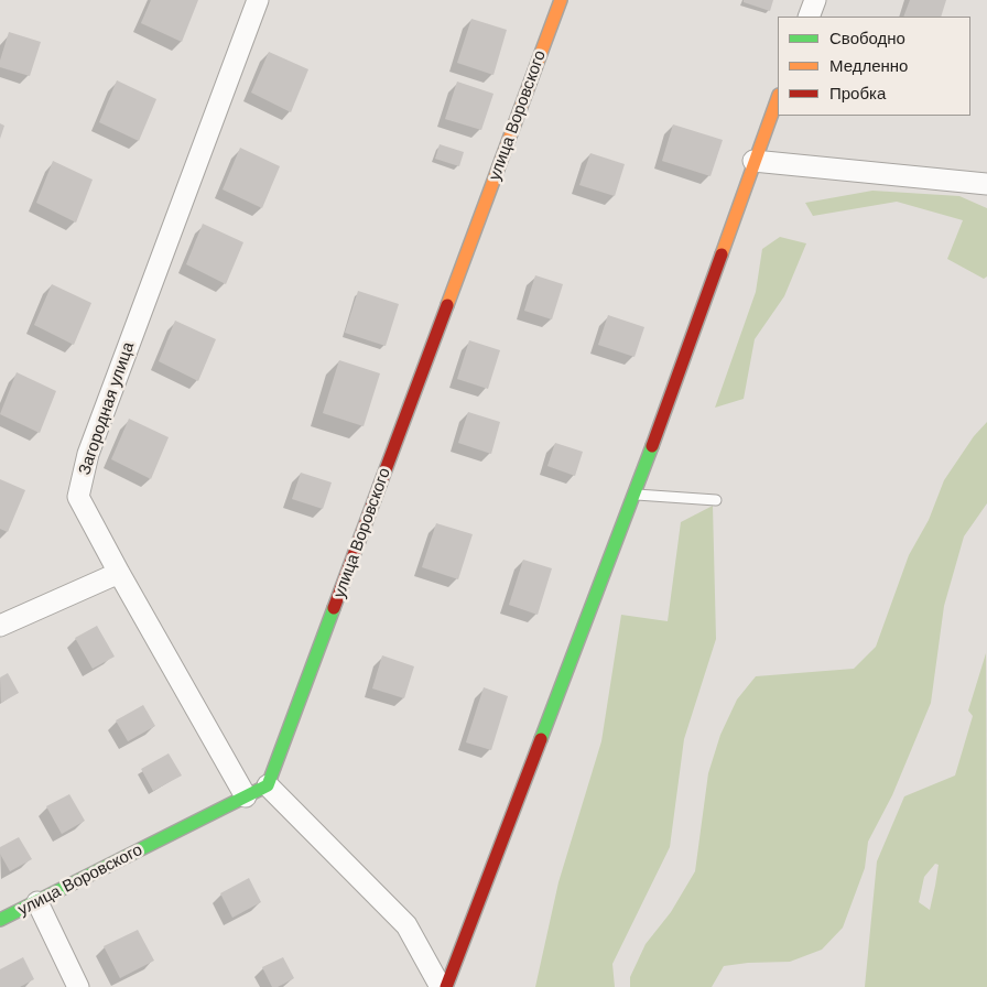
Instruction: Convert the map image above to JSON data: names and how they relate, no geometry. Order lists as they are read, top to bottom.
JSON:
{
  "streets": {
    "street": ["улица Воровского", "Загородная улица"]
  },
  "crossings": [
    ["улица Воровского", "Загородная улица"]
  ],
  "legend": ["Свободно", "Медленно", "Пробка"]
}
